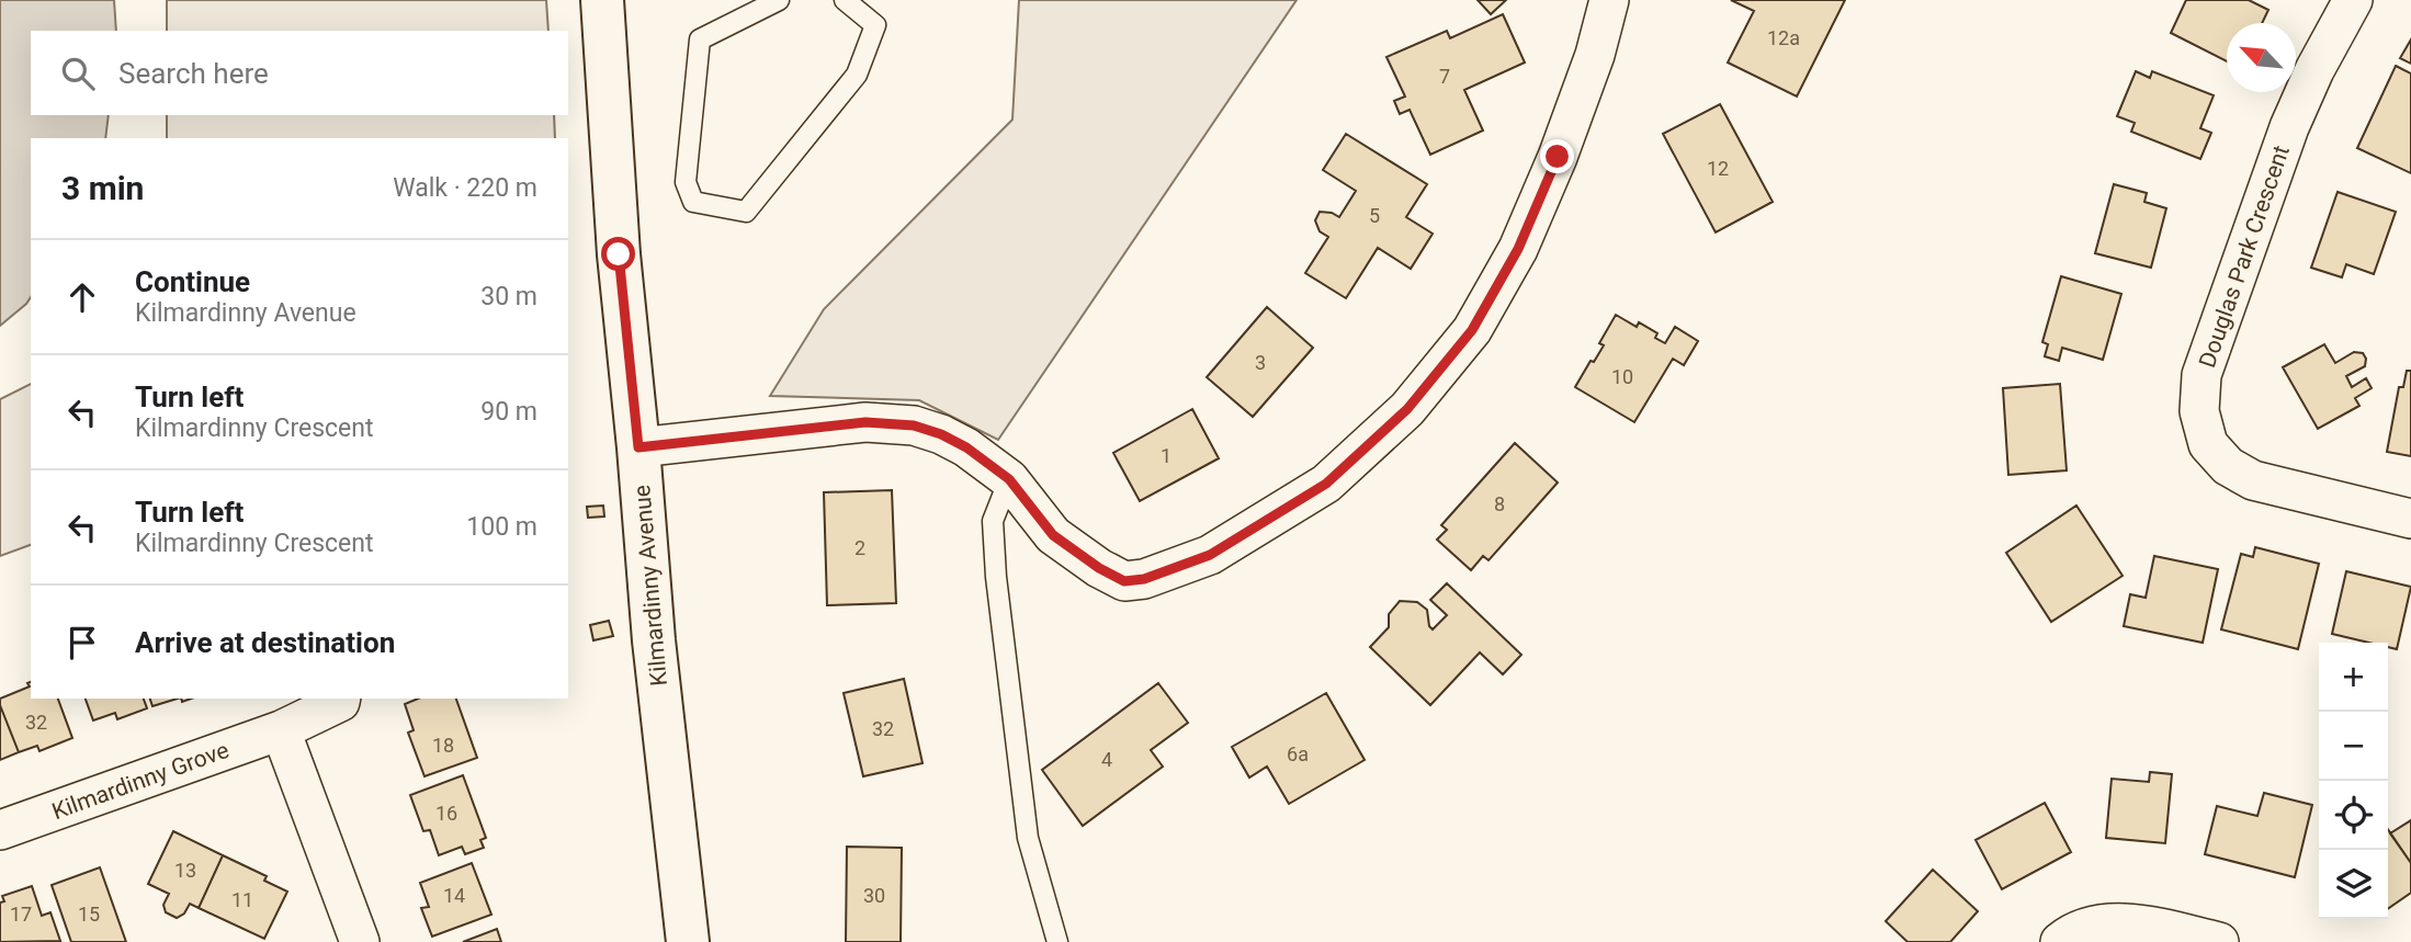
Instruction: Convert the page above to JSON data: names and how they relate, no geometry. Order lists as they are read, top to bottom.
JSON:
{
  "streets": {
    "street": ["Douglas Park Crescent", "Kilmardinny Avenue", "Kilmardinny Grove"]
  },
  "house_numbers": [
    "12a",
    "7",
    "12",
    "5",
    "3",
    "10",
    "1",
    "8",
    "2",
    "32",
    "32",
    "18",
    "6a",
    "4",
    "16",
    "13",
    "14",
    "30",
    "11",
    "17",
    "15"
  ],
  "north": "top left",
  "page": {
    "search": "Search here",
    "heading": ["3 min", "Walk · 220 m"],
    "list": [
      ["Continue", "Kilmardinny Avenue", "30 m"],
      ["Turn left", "Kilmardinny Crescent", "90 m"],
      ["Turn left", "Kilmardinny Crescent", "100 m"],
      "Arrive at destination"
    ],
    "map_buttons": ["+", "−"]
  }
}
